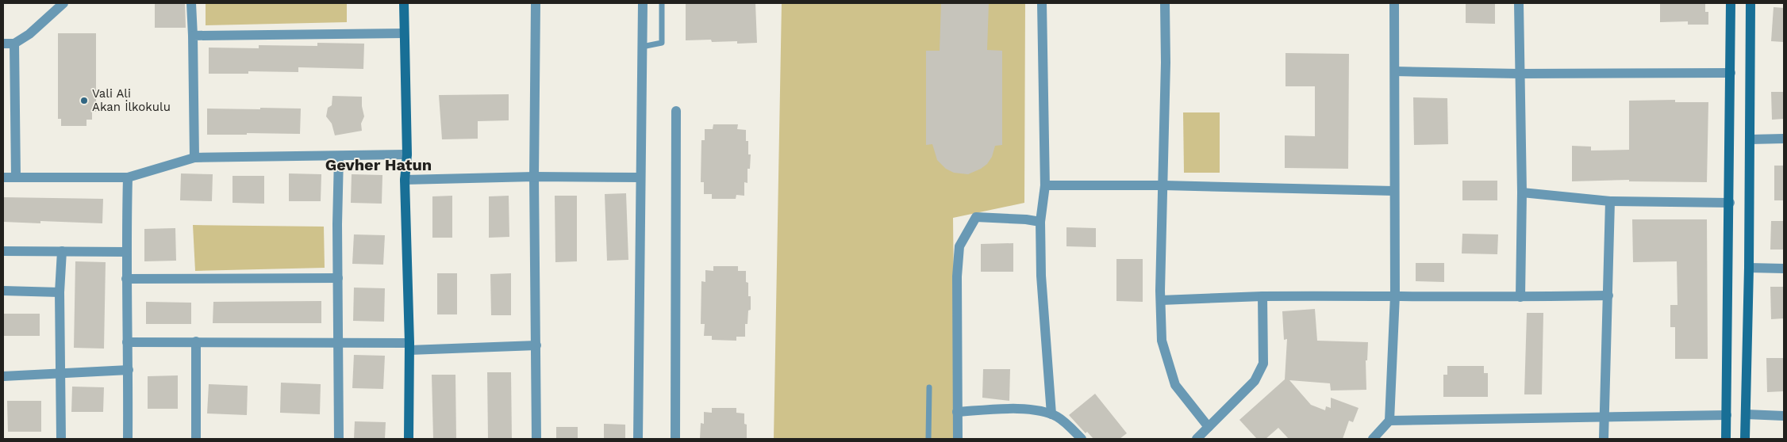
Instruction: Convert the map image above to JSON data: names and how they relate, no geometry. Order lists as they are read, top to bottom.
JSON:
{
  "districts": ["Gevher Hatun"],
  "places": ["Vali Ali Akan İlkokulu"]
}
